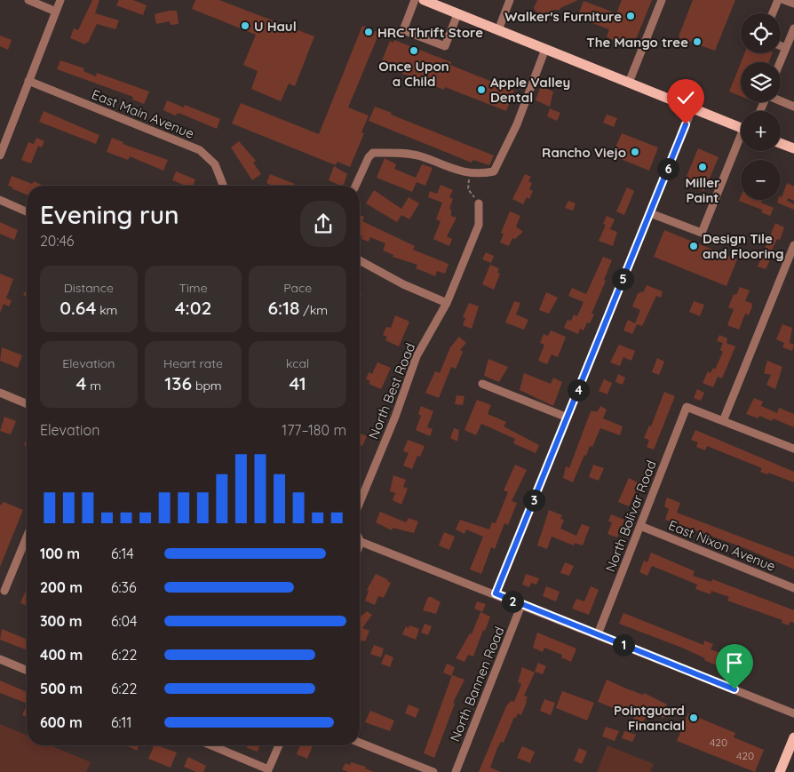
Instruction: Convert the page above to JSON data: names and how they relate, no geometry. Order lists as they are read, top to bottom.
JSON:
{
  "streets": {
    "street": [
      "East Main Avenue",
      "North Best Road",
      "North Bolivar Road",
      "East Nixon Avenue",
      "North Bannen Road"
    ]
  },
  "crossings": [
    ["North Bolivar Road", "East Nixon Avenue"]
  ],
  "places": [
    "Walker's Furniture",
    "U Haul",
    "HRC Thrift Store",
    "The Mango tree",
    "Once Upon a Child",
    "Apple Valley Dental",
    "Rancho Viejo",
    "Miller Paint",
    "Design Tile and Flooring",
    "Pointguard Financial"
  ],
  "house_numbers": ["420", "420"],
  "page": {
    "map_buttons": ["+", "−"],
    "pins": [
      "6",
      "5",
      "4",
      "3",
      "2",
      "1"
    ],
    "heading": ["Evening run", "20:46"],
    "stats": [
      ["Distance", "0.64 km"],
      ["Time", "4:02"],
      ["Pace", "6:18 /km"],
      ["Elevation", "4 m"],
      ["Heart rate", "136 bpm"],
      ["kcal", "41"]
    ],
    "chart": ["Elevation", "177–180 m"],
    "list": [
      {
        "name": "100 m",
        "note": "6:14"
      },
      {
        "name": "200 m",
        "note": "6:36"
      },
      {
        "name": "300 m",
        "note": "6:04"
      },
      {
        "name": "400 m",
        "note": "6:22"
      },
      {
        "name": "500 m",
        "note": "6:22"
      },
      {
        "name": "600 m",
        "note": "6:11"
      }
    ]
  }
}
